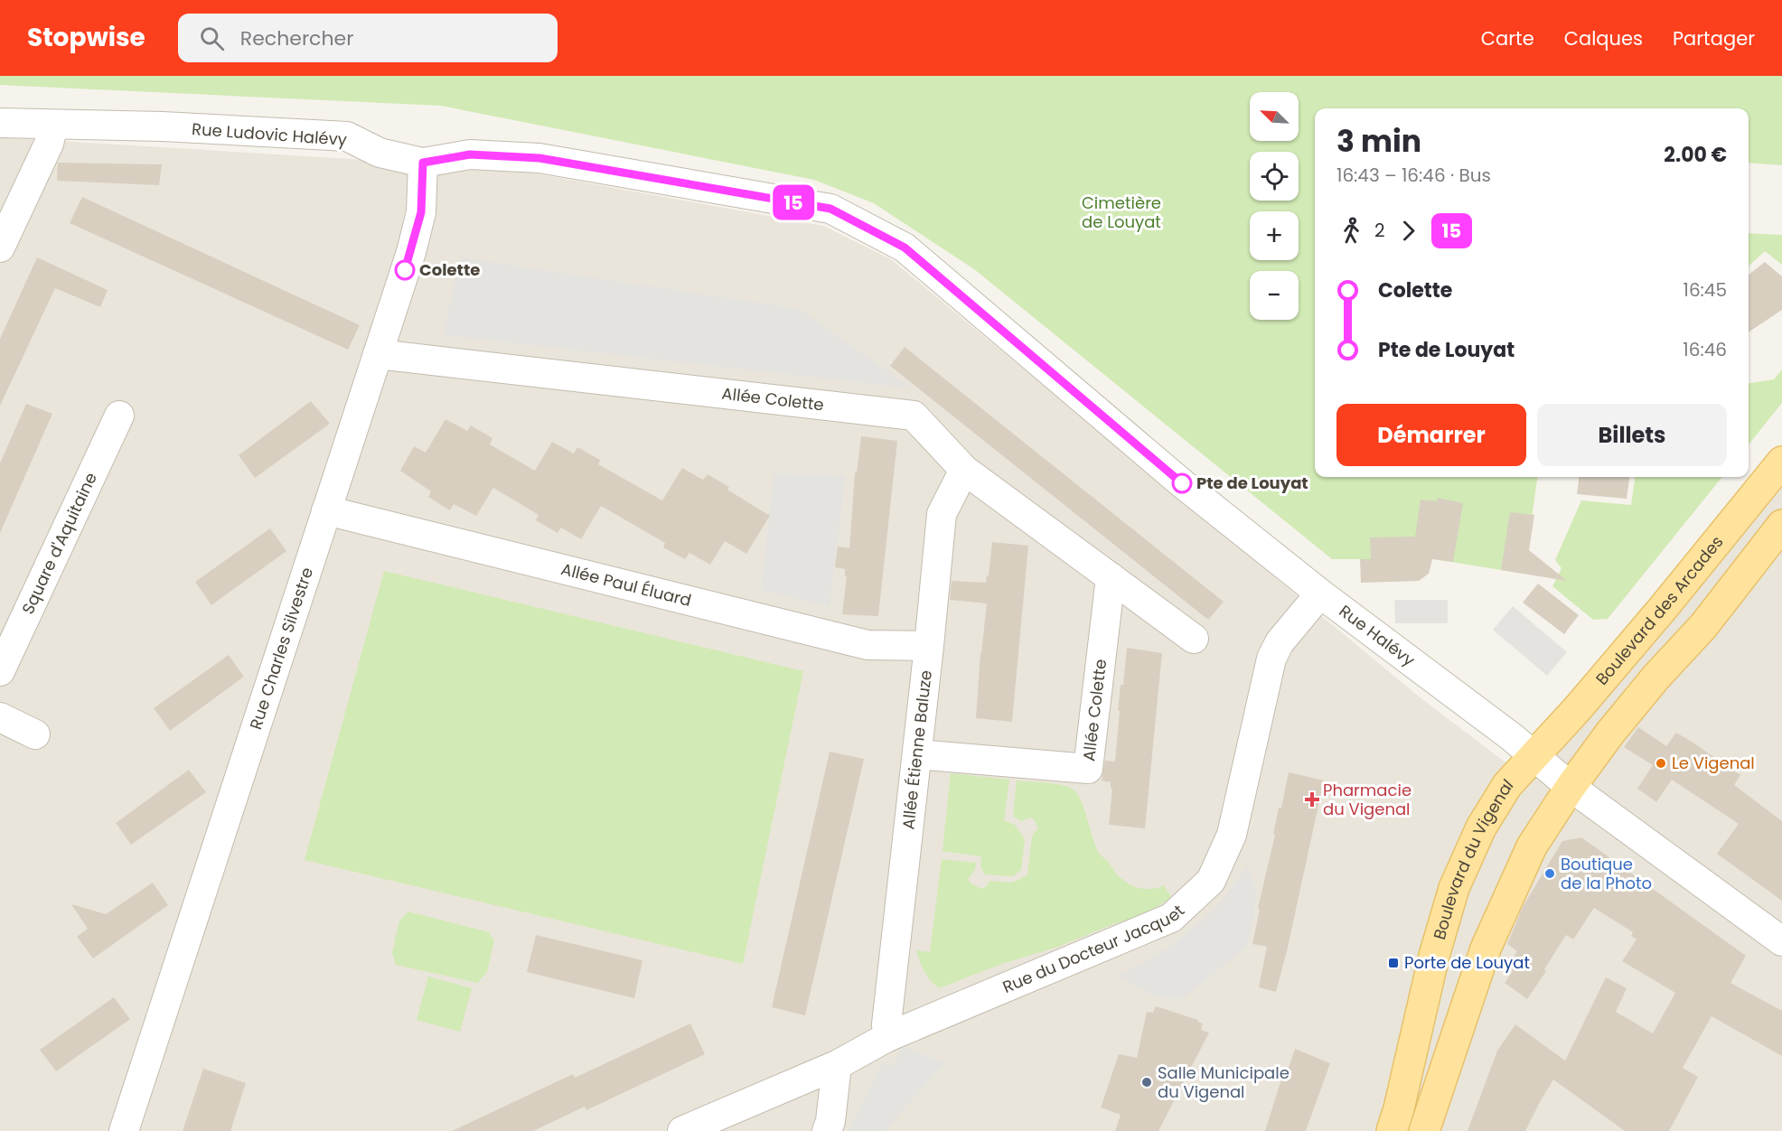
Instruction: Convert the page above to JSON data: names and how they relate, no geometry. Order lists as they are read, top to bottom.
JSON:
{
  "streets": {
    "main road": ["Boulevard des Arcades", "Boulevard du Vigenal"],
    "street": [
      "Rue Ludovic Halévy",
      "Allée Colette",
      "Square d'Aquitaine",
      "Allée Paul Éluard",
      "Rue Halévy",
      "Rue Charles Silvestre",
      "Allée Étienne Baluze",
      "Rue du Docteur Jacquet"
    ]
  },
  "crossings": [
    ["Rue Ludovic Halévy", "Rue Halévy"],
    ["Rue Ludovic Halévy", "Rue Charles Silvestre"],
    ["Allée Colette", "Rue Charles Silvestre"],
    ["Allée Colette", "Allée Étienne Baluze"],
    ["Allée Paul Éluard", "Rue Charles Silvestre"],
    ["Allée Paul Éluard", "Allée Étienne Baluze"],
    ["Boulevard des Arcades", "Rue Halévy"],
    ["Boulevard des Arcades", "Boulevard du Vigenal"],
    ["Rue Halévy", "Boulevard du Vigenal"],
    ["Rue Halévy", "Rue du Docteur Jacquet"],
    ["Allée Étienne Baluze", "Rue du Docteur Jacquet"]
  ],
  "parks": ["Cimetière de Louyat"],
  "places": {
    "other": [
      "Colette",
      "Pte de Louyat",
      "Le Vigenal",
      "Boutique de la Photo",
      "Salle Municipale du Vigenal"
    ],
    "health": ["Pharmacie du Vigenal"],
    "transit": ["Porte de Louyat"]
  },
  "lines": ["bus line 15"],
  "north": "top left",
  "page": {
    "header": "Stopwise",
    "search": "Rechercher",
    "nav": ["Carte", "Calques", "Partager"],
    "on_map": "15",
    "map_buttons": ["+", "−"],
    "heading": ["3 min", "16:43 – 16:46 · Bus", "2.00 €"],
    "legs": ["2", "15"],
    "list": [
      {
        "name": "Colette",
        "value": "16:45"
      },
      {
        "name": "Pte de Louyat",
        "value": "16:46"
      }
    ],
    "buttons": ["Démarrer", "Billets"]
  }
}
